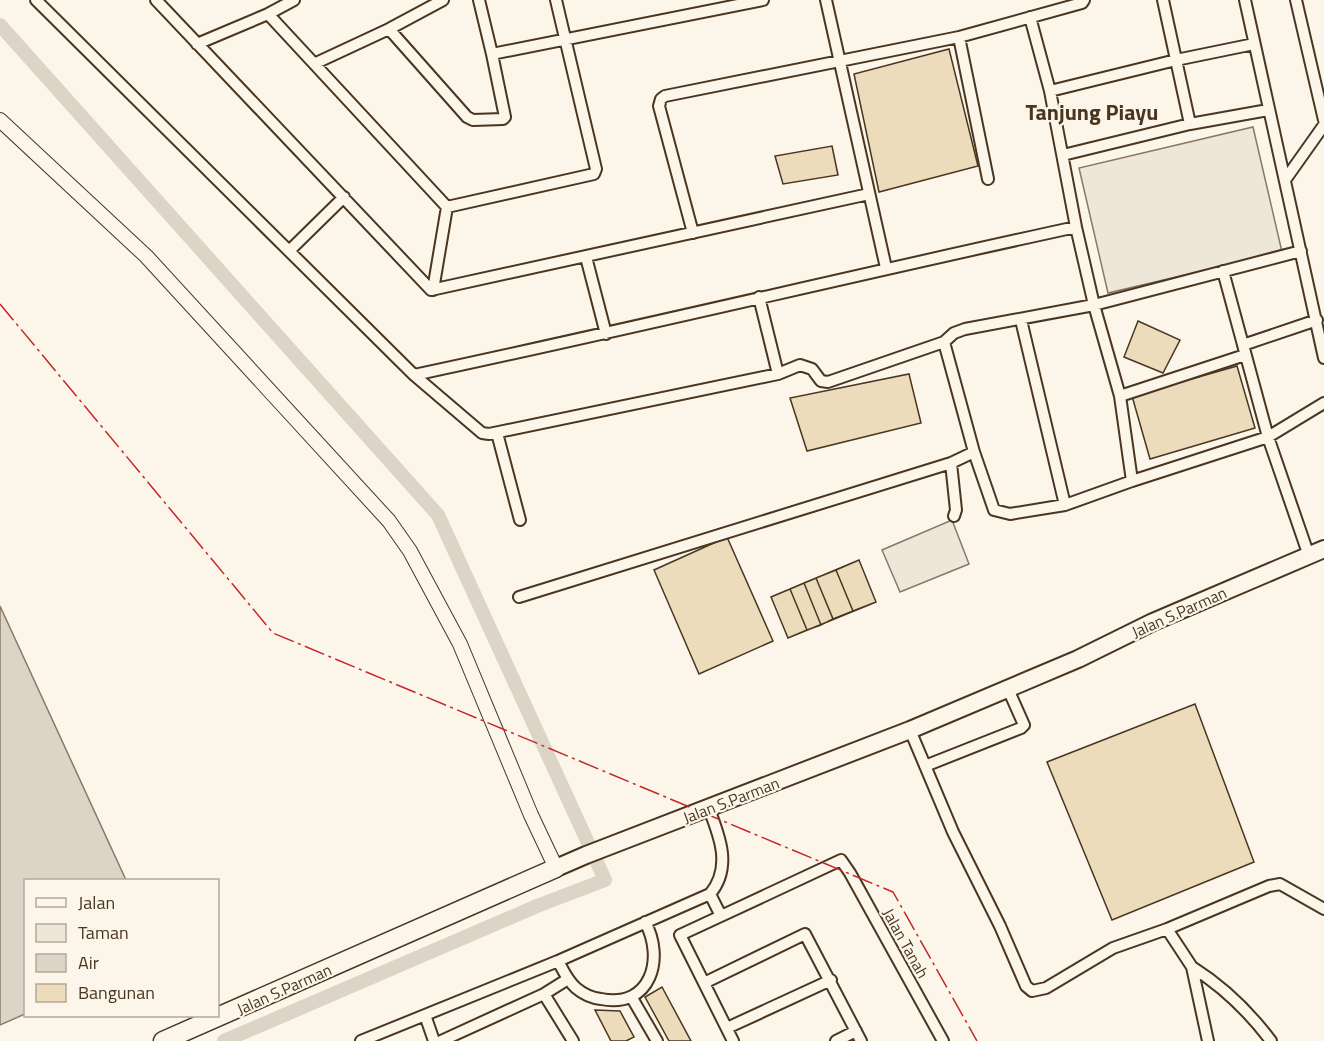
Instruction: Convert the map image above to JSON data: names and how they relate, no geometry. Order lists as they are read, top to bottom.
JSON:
{
  "streets": {
    "main road": ["Jalan S.Parman"],
    "street": ["Jalan Tanah"]
  },
  "districts": ["Tanjung Piayu"],
  "legend": [
    "Jalan",
    "Taman",
    "Air",
    "Bangunan"
  ]
}
